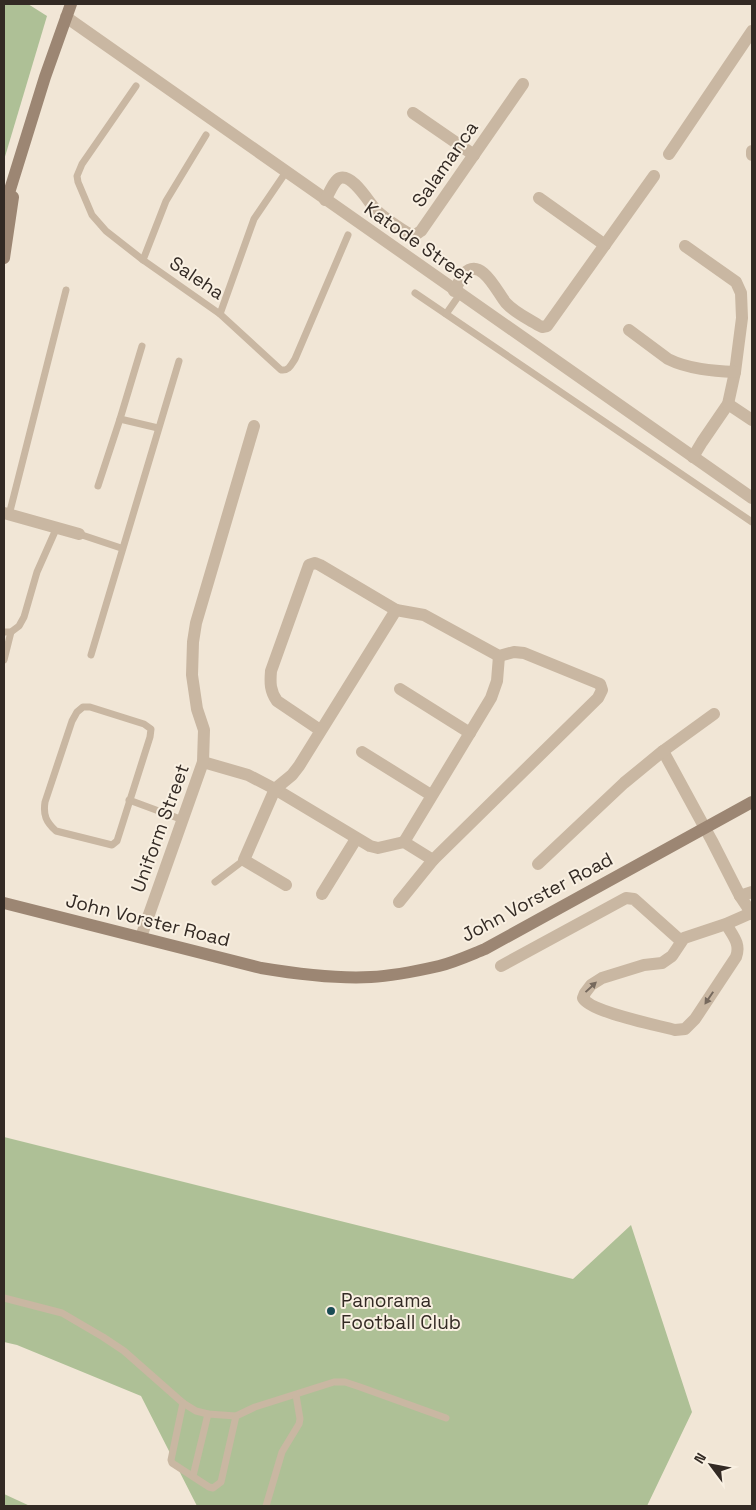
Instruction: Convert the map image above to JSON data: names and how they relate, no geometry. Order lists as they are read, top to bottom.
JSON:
{
  "streets": {
    "street": [
      "Salamanca",
      "Katode Street",
      "Uniform Street",
      "John Vorster Road"
    ],
    "lane": ["Saleha"]
  },
  "crossings": [
    ["Salamanca", "Katode Street"],
    ["Katode Street", "Saleha"],
    ["Uniform Street", "John Vorster Road"]
  ],
  "places": ["Panorama Football Club"],
  "north": "top left"
}
